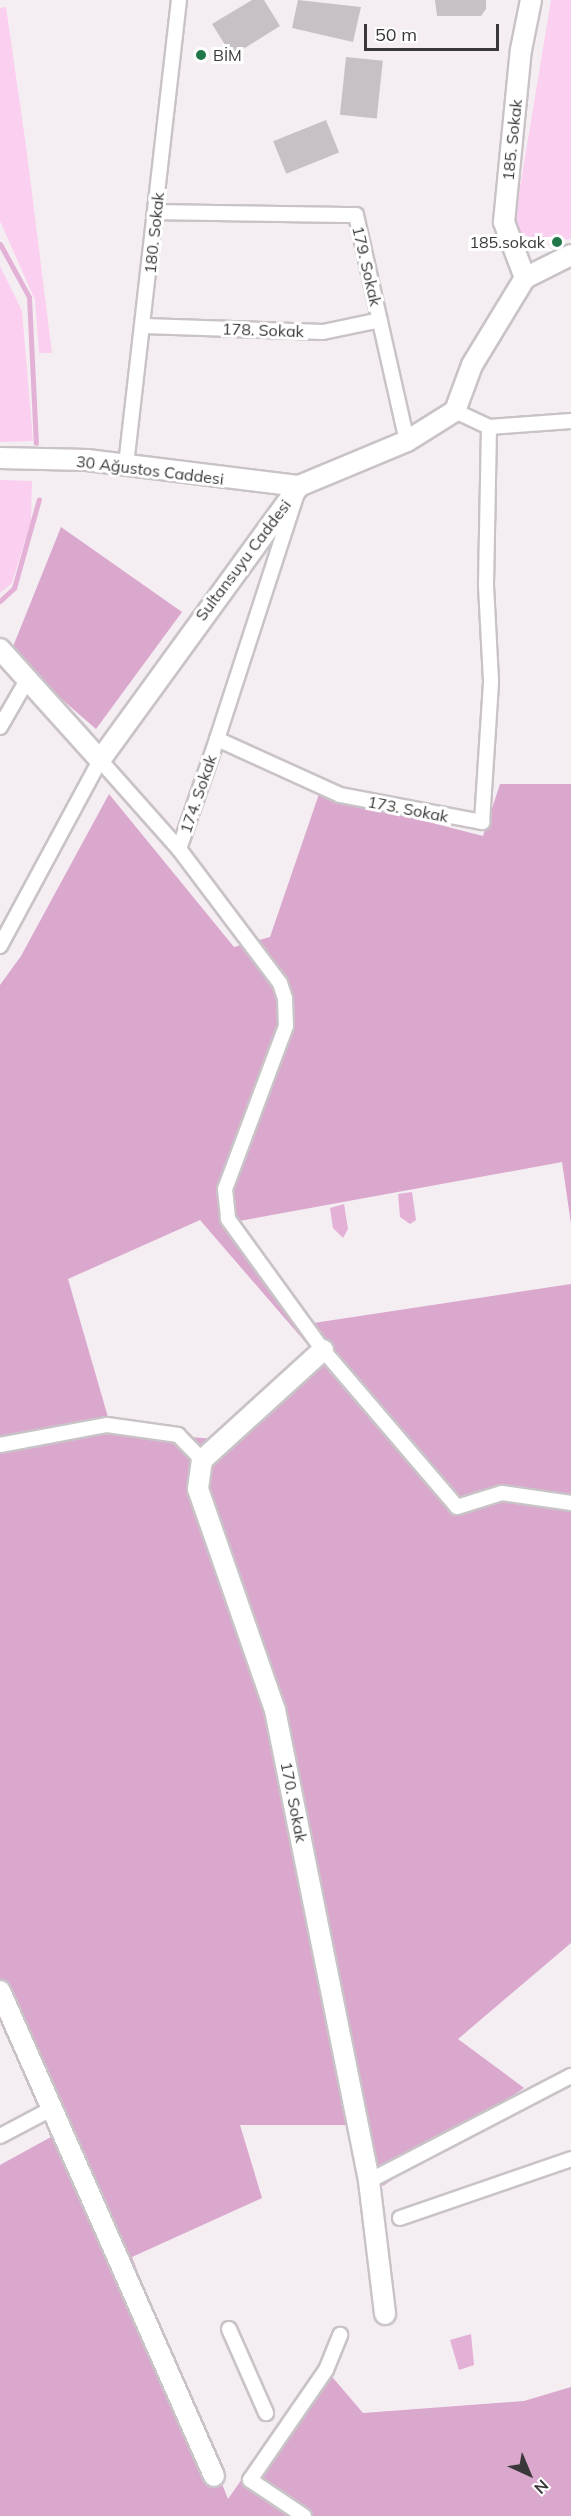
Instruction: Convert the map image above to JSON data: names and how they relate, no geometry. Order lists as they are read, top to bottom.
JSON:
{
  "streets": {
    "street": [
      "185. Sokak",
      "180. Sokak",
      "179. Sokak",
      "178. Sokak",
      "30 Ağustos Caddesi",
      "Sultansuyu Caddesi",
      "174. Sokak",
      "173. Sokak",
      "170. Sokak"
    ]
  },
  "crossings": [
    ["180. Sokak", "179. Sokak"],
    ["180. Sokak", "178. Sokak"],
    ["180. Sokak", "30 Ağustos Caddesi"],
    ["179. Sokak", "178. Sokak"],
    ["179. Sokak", "Sultansuyu Caddesi"],
    ["30 Ağustos Caddesi", "Sultansuyu Caddesi"],
    ["174. Sokak", "173. Sokak"]
  ],
  "places": ["BİM", "185.sokak"],
  "scale_bar": "50 m",
  "north": "bottom right"
}
